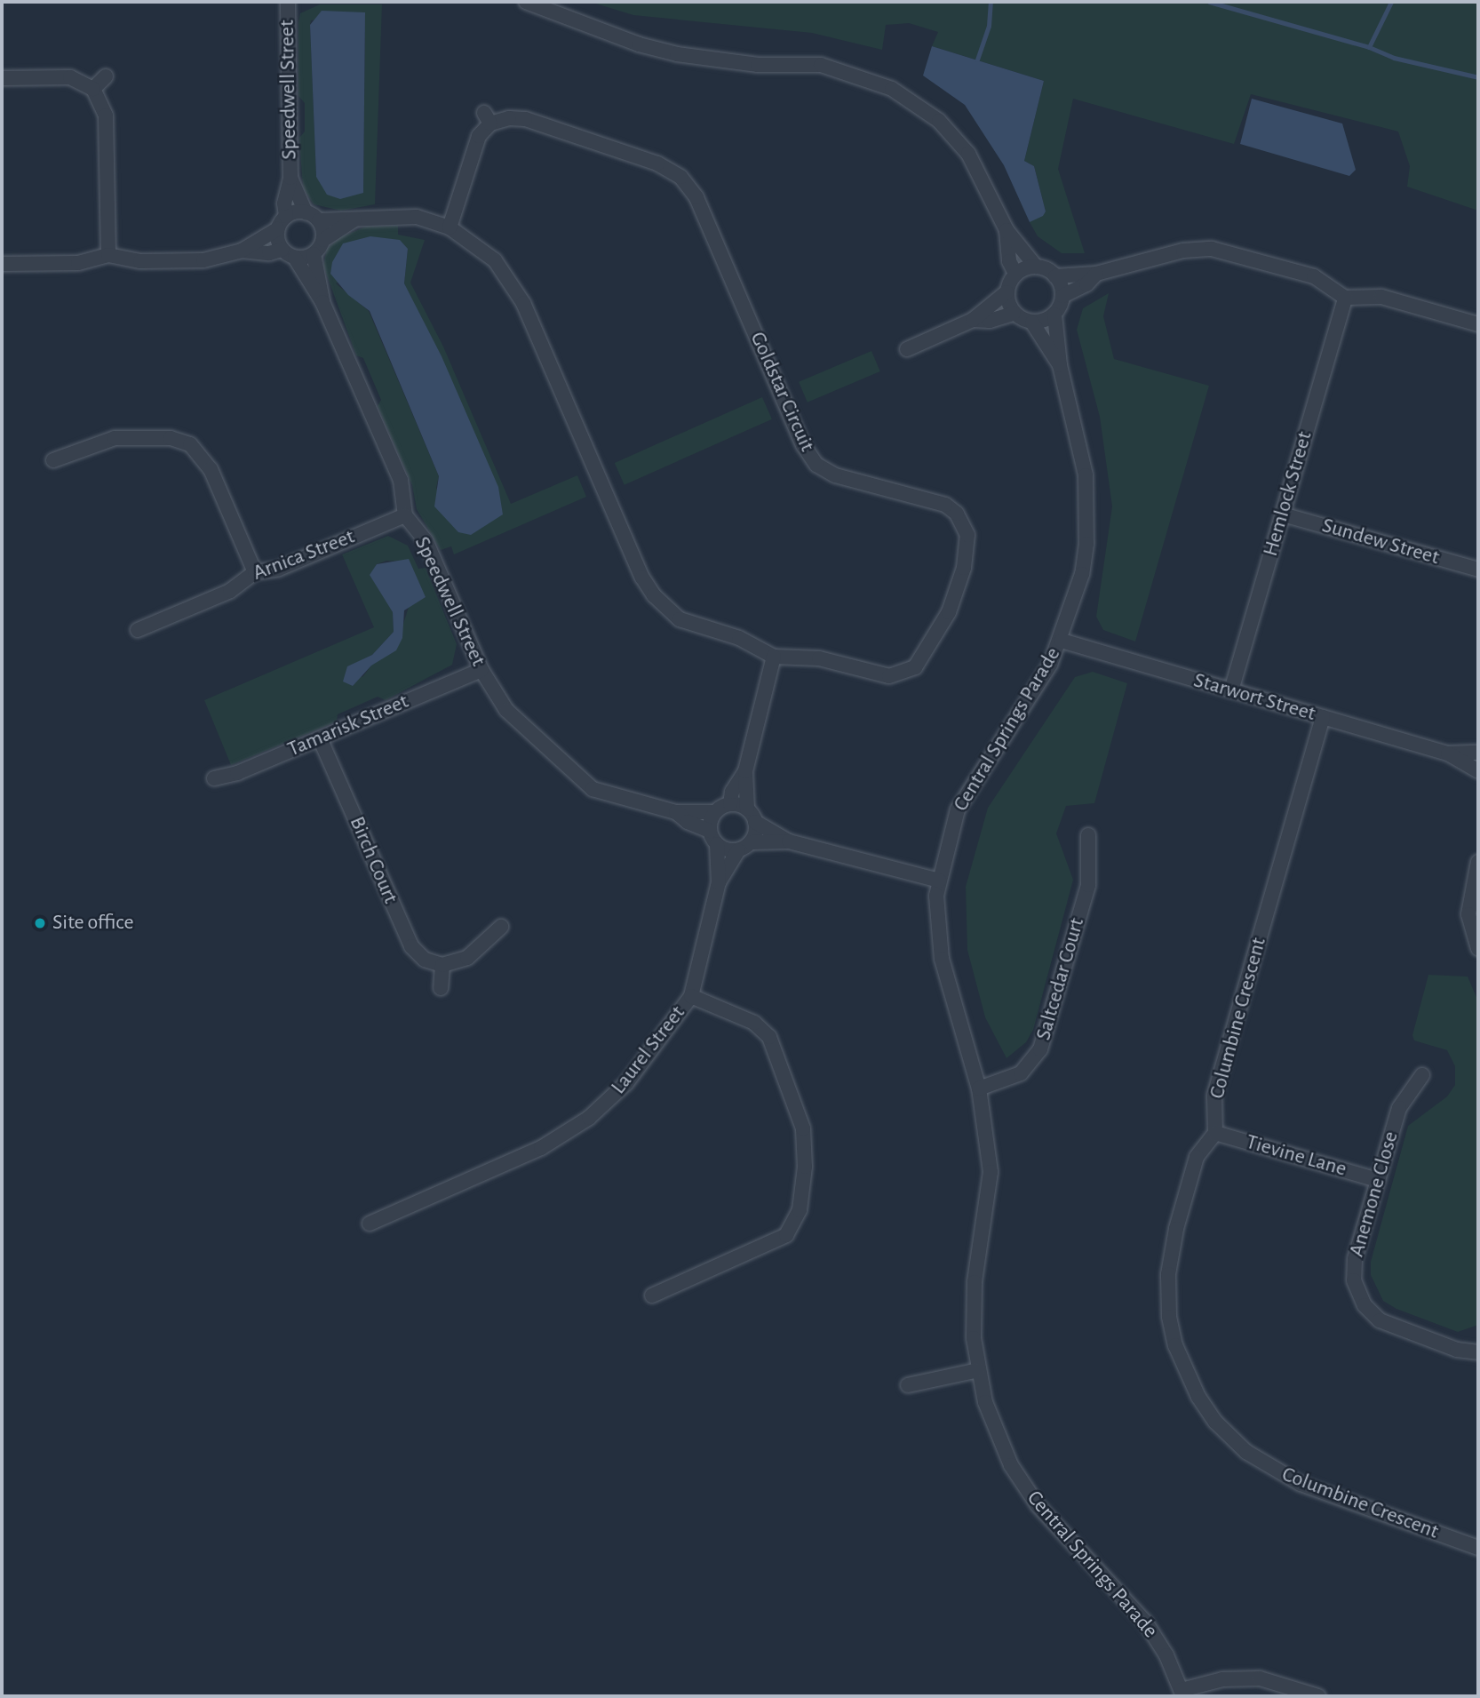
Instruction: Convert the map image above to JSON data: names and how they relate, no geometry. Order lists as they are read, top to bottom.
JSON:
{
  "streets": {
    "street": [
      "Speedwell Street",
      "Goldstar Circuit",
      "Hemlock Street",
      "Sundew Street",
      "Arnica Street",
      "Starwort Street",
      "Tamarisk Street",
      "Central Springs Parade",
      "Birch Court",
      "Saltcedar Court",
      "Columbine Crescent",
      "Laurel Street",
      "Tievine Lane",
      "Anemone Close"
    ]
  },
  "crossings": [
    ["Speedwell Street", "Goldstar Circuit"],
    ["Speedwell Street", "Arnica Street"],
    ["Speedwell Street", "Tamarisk Street"],
    ["Speedwell Street", "Laurel Street"],
    ["Hemlock Street", "Sundew Street"],
    ["Hemlock Street", "Starwort Street"],
    ["Starwort Street", "Central Springs Parade"],
    ["Starwort Street", "Columbine Crescent"],
    ["Tamarisk Street", "Birch Court"],
    ["Central Springs Parade", "Saltcedar Court"],
    ["Columbine Crescent", "Tievine Lane"],
    ["Tievine Lane", "Anemone Close"]
  ],
  "places": ["Site office"]
}
